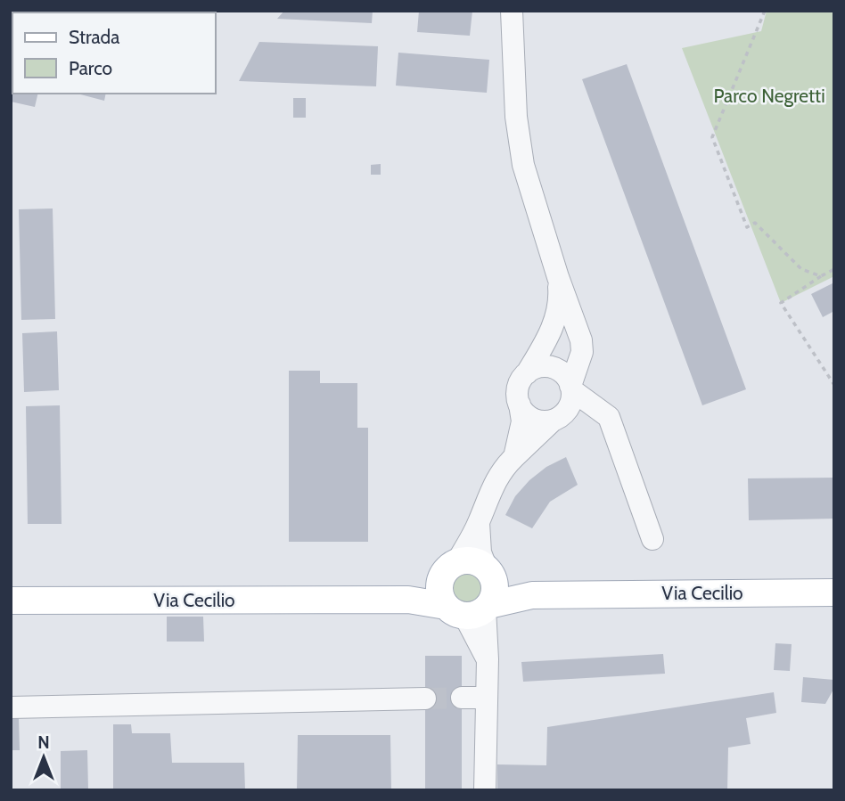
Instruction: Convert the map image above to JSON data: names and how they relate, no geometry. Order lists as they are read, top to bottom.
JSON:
{
  "streets": {
    "main road": ["Via Cecilio"]
  },
  "parks": ["Parco Negretti"],
  "legend": ["Strada", "Parco"],
  "north": "top"
}
